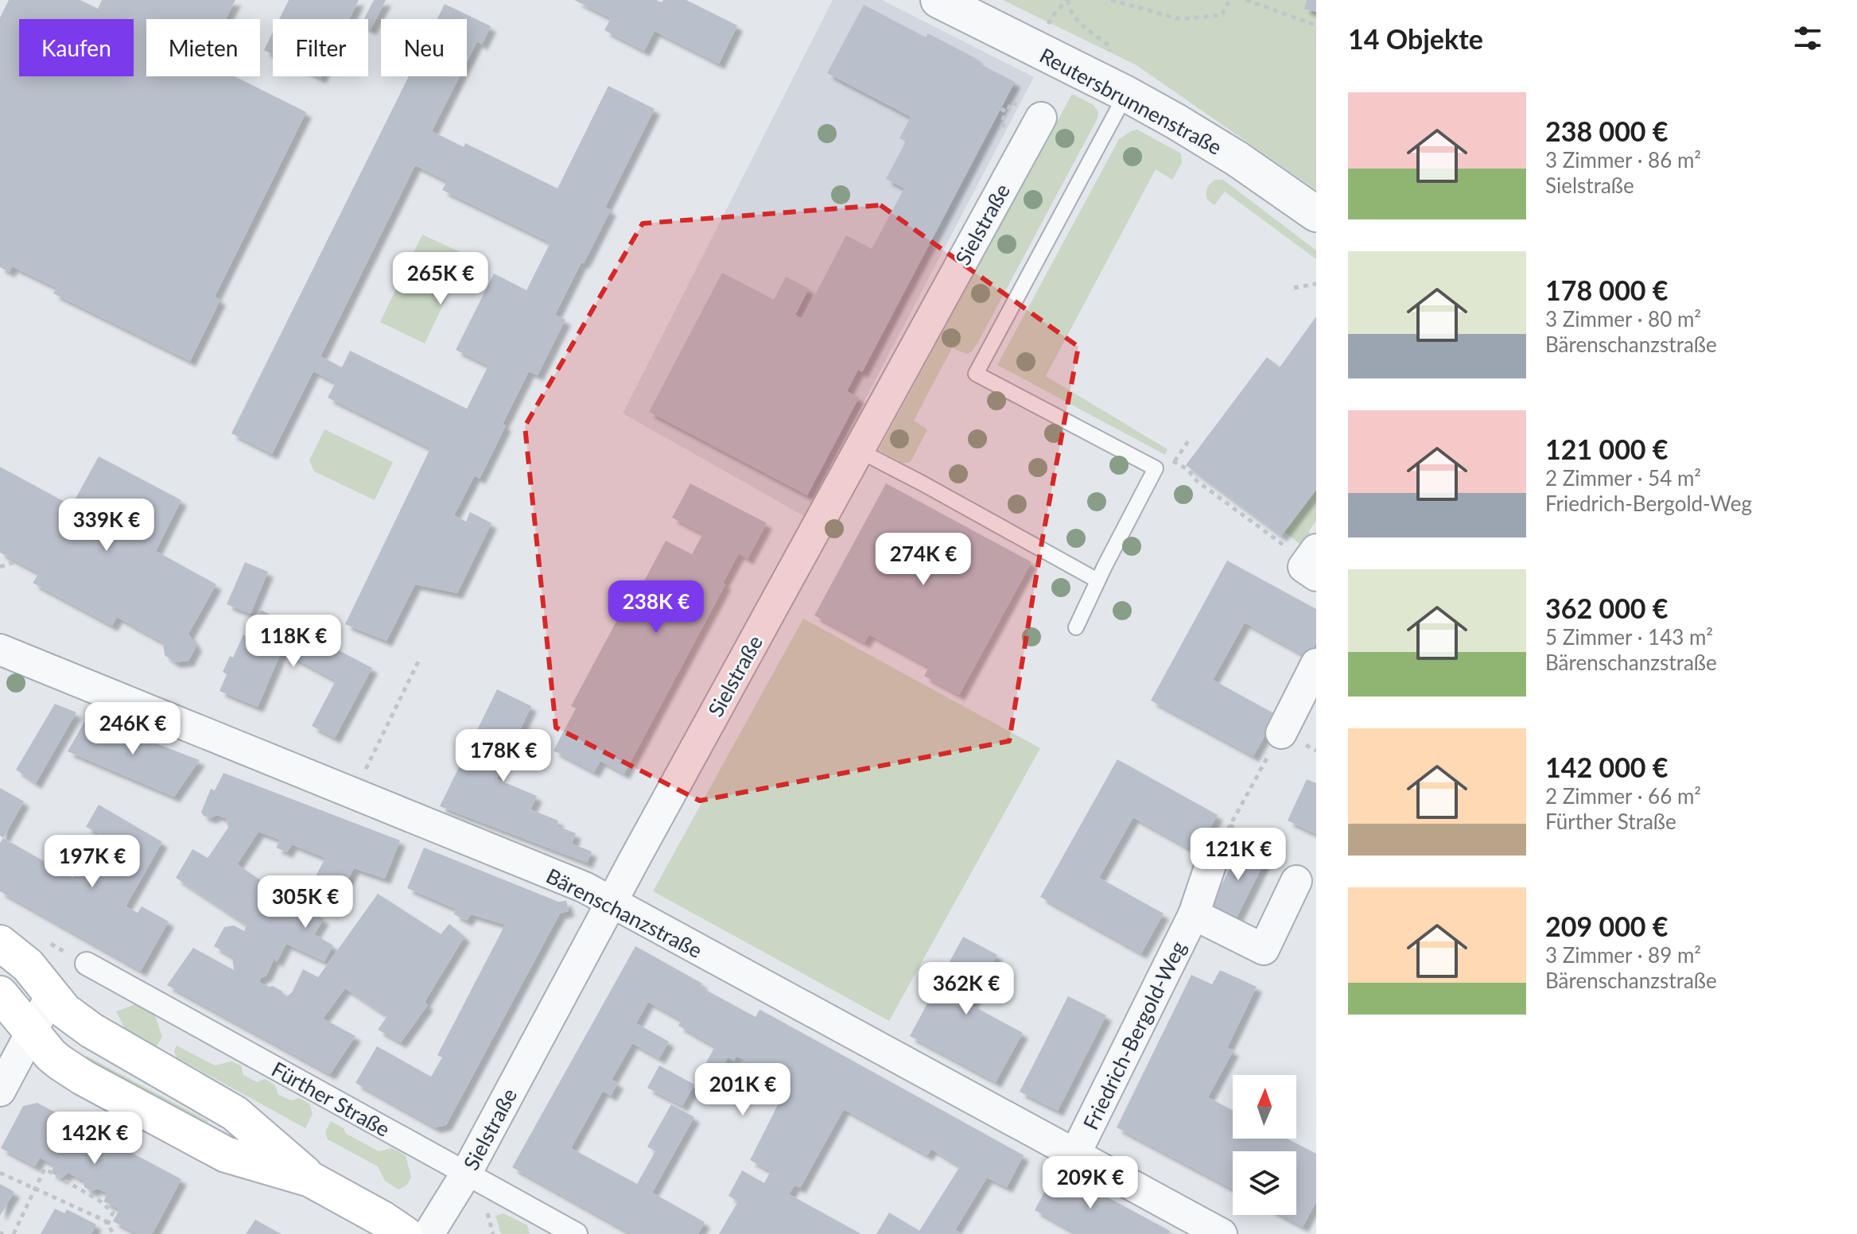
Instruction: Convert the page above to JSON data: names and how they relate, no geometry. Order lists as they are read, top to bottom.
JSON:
{
  "streets": {
    "street": [
      "Reutersbrunnenstraße",
      "Sielstraße",
      "Bärenschanzstraße",
      "Friedrich-Bergold-Weg",
      "Fürther Straße"
    ]
  },
  "crossings": [
    ["Sielstraße", "Bärenschanzstraße"],
    ["Sielstraße", "Fürther Straße"],
    ["Bärenschanzstraße", "Friedrich-Bergold-Weg"]
  ],
  "north": "top",
  "page": {
    "heading": "14 Objekte",
    "chip": [
      "Kaufen",
      "Mieten",
      "Filter",
      "Neu"
    ],
    "list": [
      {
        "name": "238 000 €",
        "note": "3 Zimmer · 86 m² · Sielstraße"
      },
      {
        "name": "178 000 €",
        "note": "3 Zimmer · 80 m² · Bärenschanzstraße"
      },
      {
        "name": "121 000 €",
        "note": "2 Zimmer · 54 m² · Friedrich-Bergold-Weg"
      },
      {
        "name": "362 000 €",
        "note": "5 Zimmer · 143 m² · Bärenschanzstraße"
      },
      {
        "name": "142 000 €",
        "note": "2 Zimmer · 66 m² · Fürther Straße"
      },
      {
        "name": "209 000 €",
        "note": "3 Zimmer · 89 m² · Bärenschanzstraße"
      }
    ],
    "price": [
      "265K €",
      "339K €",
      "274K €",
      "238K €",
      "118K €",
      "246K €",
      "178K €",
      "121K €",
      "197K €",
      "305K €",
      "362K €",
      "201K €",
      "142K €",
      "209K €"
    ]
  }
}
